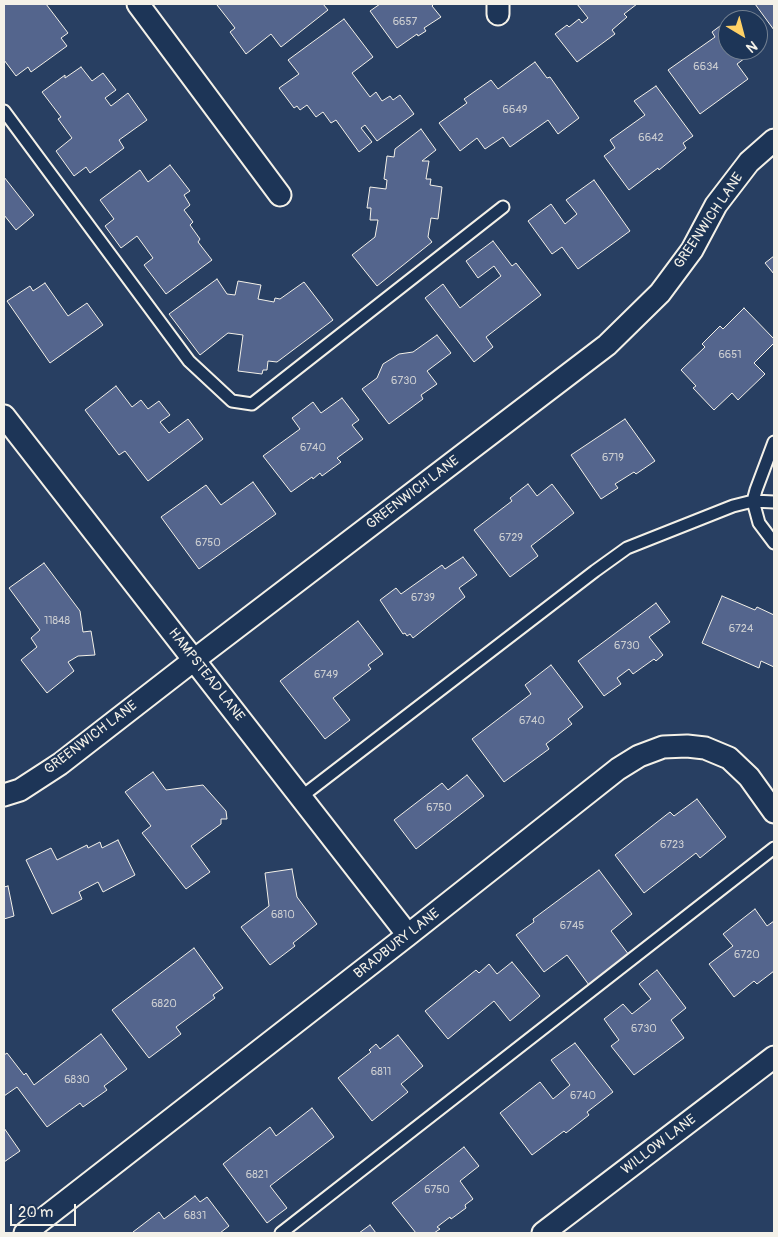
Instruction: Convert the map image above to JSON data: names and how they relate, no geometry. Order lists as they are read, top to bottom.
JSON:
{
  "streets": {
    "street": [
      "GREENWICH LANE",
      "HAMPSTEAD LANE",
      "BRADBURY LANE",
      "WILLOW LANE"
    ]
  },
  "crossings": [
    ["GREENWICH LANE", "HAMPSTEAD LANE"],
    ["HAMPSTEAD LANE", "BRADBURY LANE"]
  ],
  "house_numbers": [
    "6657",
    "6634",
    "6649",
    "6642",
    "6651",
    "6730",
    "6740",
    "6719",
    "6729",
    "6750",
    "6739",
    "11848",
    "6724",
    "6730",
    "6749",
    "6740",
    "6750",
    "6723",
    "6810",
    "6745",
    "6720",
    "6820",
    "6730",
    "6811",
    "6830",
    "6740",
    "6821",
    "6750",
    "6831"
  ],
  "scale_bar": "20 m",
  "north": "bottom right"
}
